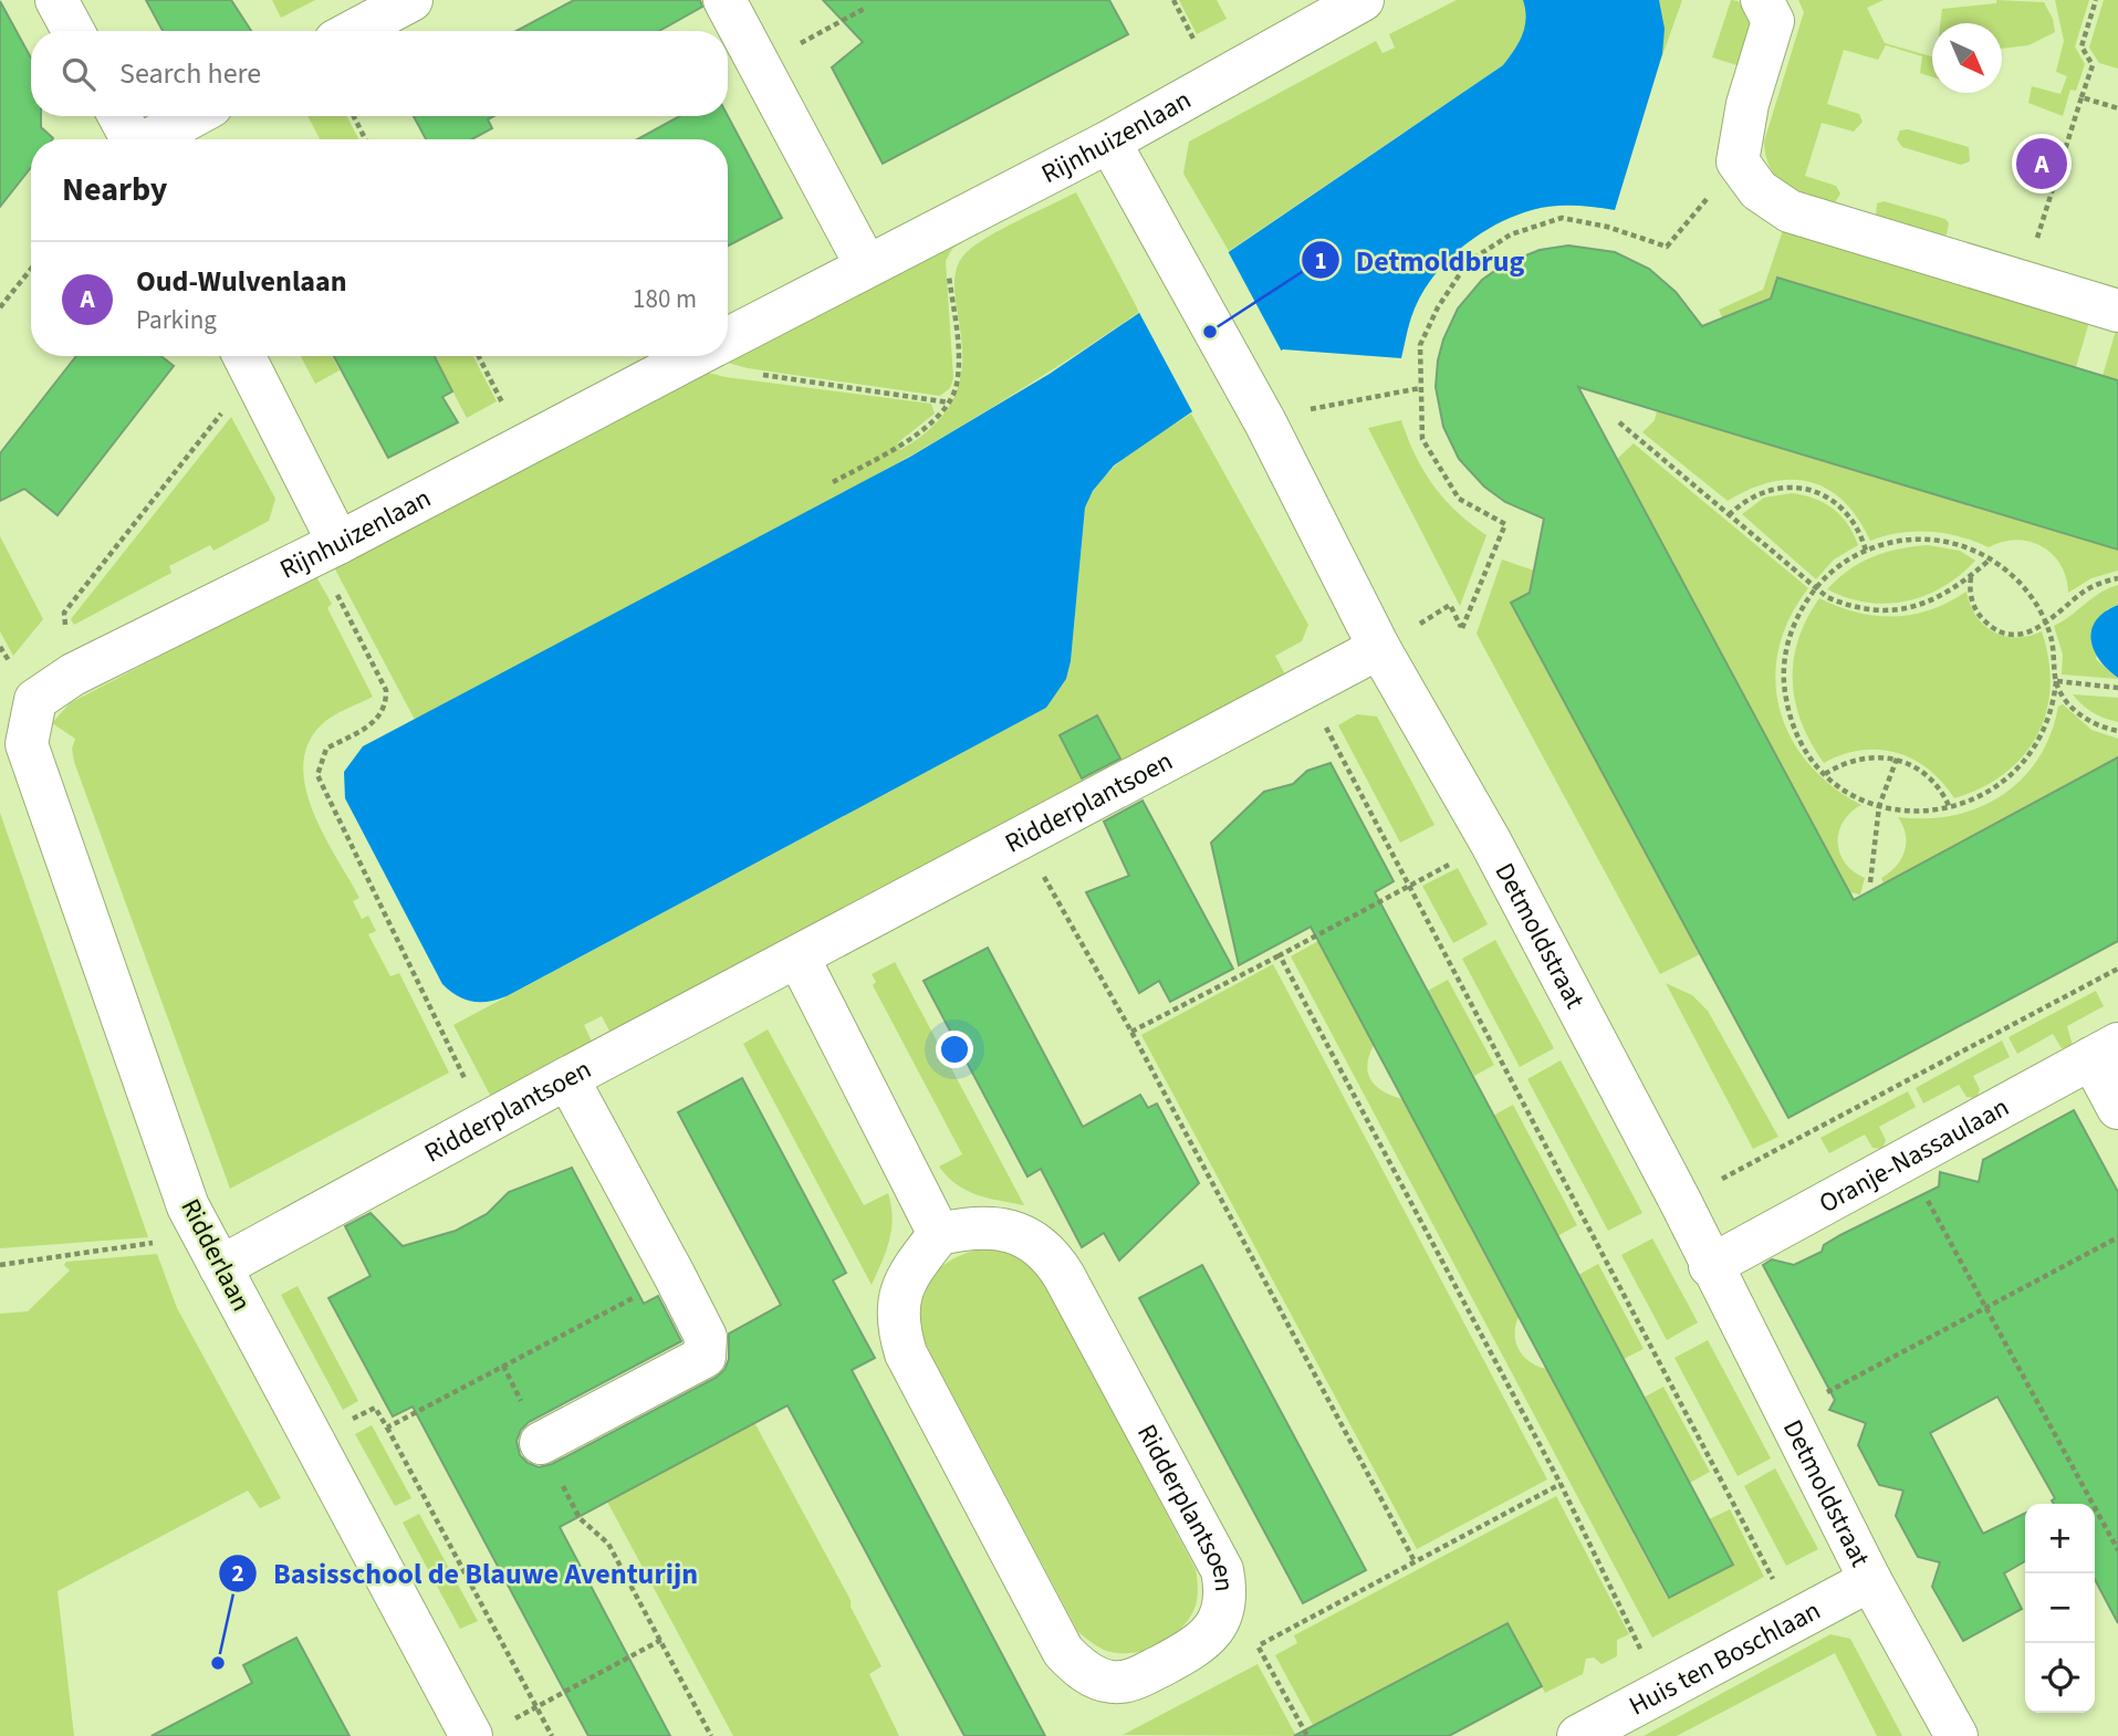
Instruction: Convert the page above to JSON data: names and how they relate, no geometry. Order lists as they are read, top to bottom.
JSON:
{
  "streets": {
    "street": [
      "Rijnhuizenlaan",
      "Ridderplantsoen",
      "Detmoldstraat",
      "Oranje-Nassaulaan",
      "Ridderlaan",
      "Huis ten Boschlaan"
    ]
  },
  "crossings": [
    ["Rijnhuizenlaan", "Detmoldstraat"],
    ["Rijnhuizenlaan", "Ridderlaan"],
    ["Ridderplantsoen", "Detmoldstraat"],
    ["Ridderplantsoen", "Ridderlaan"],
    ["Detmoldstraat", "Oranje-Nassaulaan"],
    ["Detmoldstraat", "Huis ten Boschlaan"]
  ],
  "places": ["Detmoldbrug", "Basisschool de Blauwe Aventurijn"],
  "north": "bottom right",
  "page": {
    "search": "Search here",
    "pins": "A",
    "heading": "Nearby",
    "list": [
      {
        "mark": "A",
        "name": "Oud-Wulvenlaan",
        "note": "Parking",
        "value": "180 m"
      }
    ],
    "map_buttons": ["+", "−"]
  }
}
